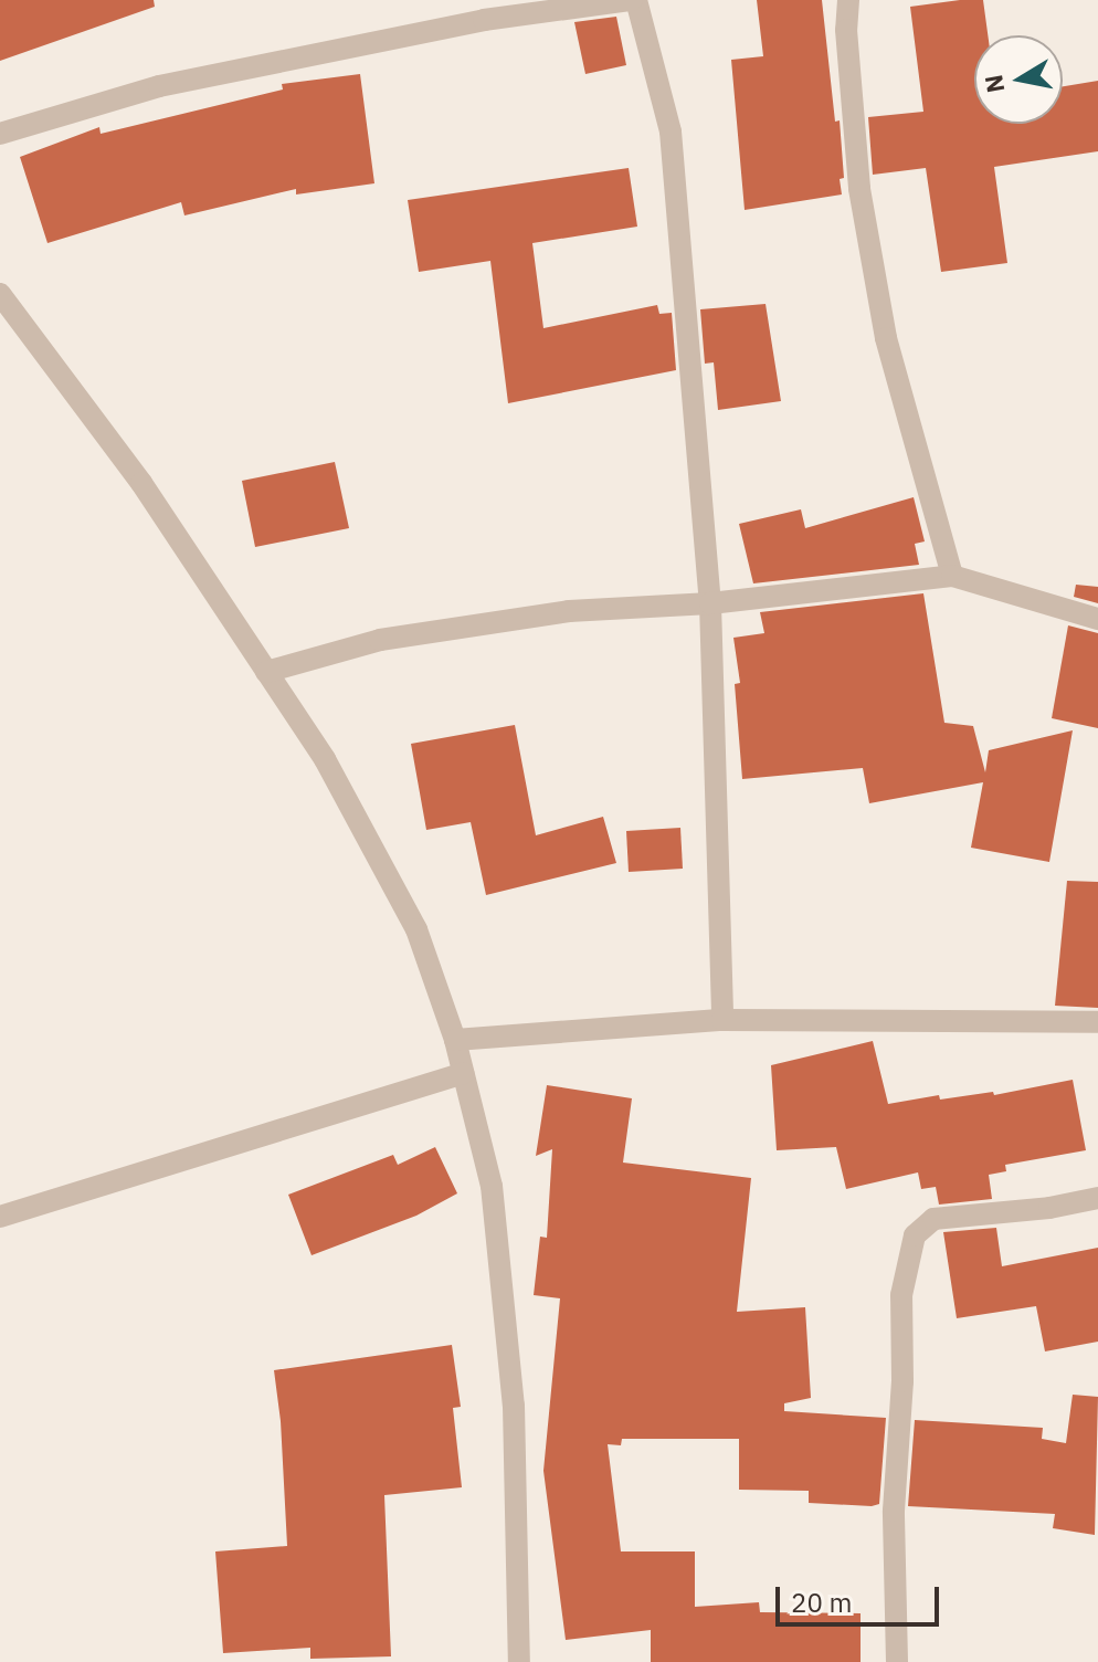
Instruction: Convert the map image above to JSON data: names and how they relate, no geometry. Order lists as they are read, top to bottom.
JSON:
{
  "scale_bar": "20 m",
  "north": "left"
}
